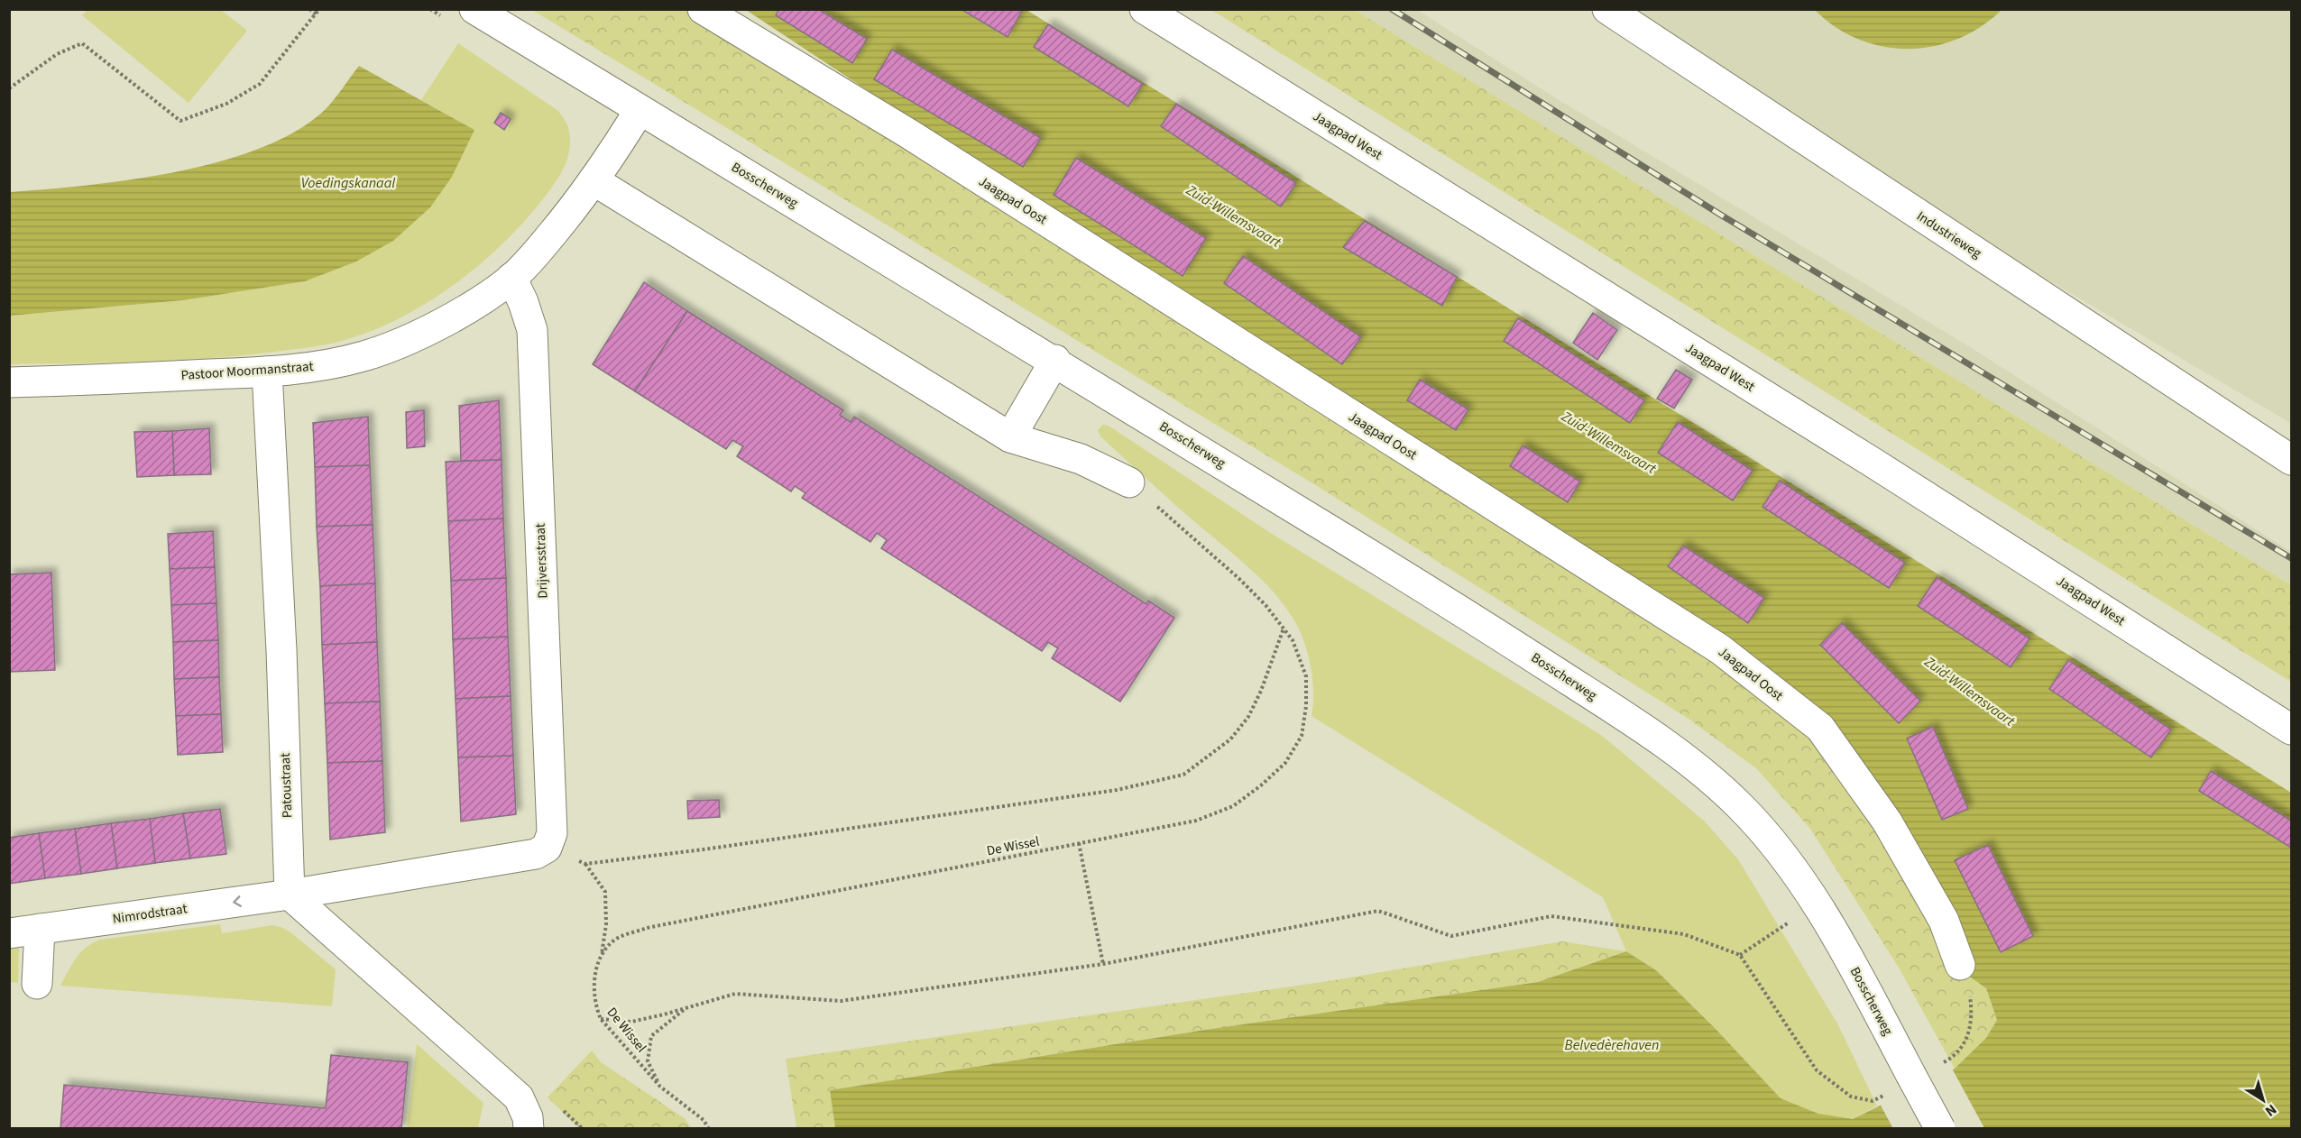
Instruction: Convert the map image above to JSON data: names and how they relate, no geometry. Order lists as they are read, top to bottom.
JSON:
{
  "streets": {
    "street": [
      "Jaagpad West",
      "Bosscherweg",
      "Jaagpad Oost",
      "Industrieweg",
      "Pastoor Moormanstraat",
      "Drijversstraat",
      "Patoustraat",
      "Nimrodstraat"
    ],
    "path": ["De Wissel"]
  },
  "crossings": [
    ["Bosscherweg", "Pastoor Moormanstraat"],
    ["Pastoor Moormanstraat", "Drijversstraat"],
    ["Pastoor Moormanstraat", "Patoustraat"],
    ["Drijversstraat", "Nimrodstraat"],
    ["Patoustraat", "Nimrodstraat"]
  ],
  "one_way": ["Nimrodstraat"],
  "water": ["Voedingskanaal", "Zuid-Willemsvaart", "Belvedèrehaven"],
  "north": "bottom right"
}
